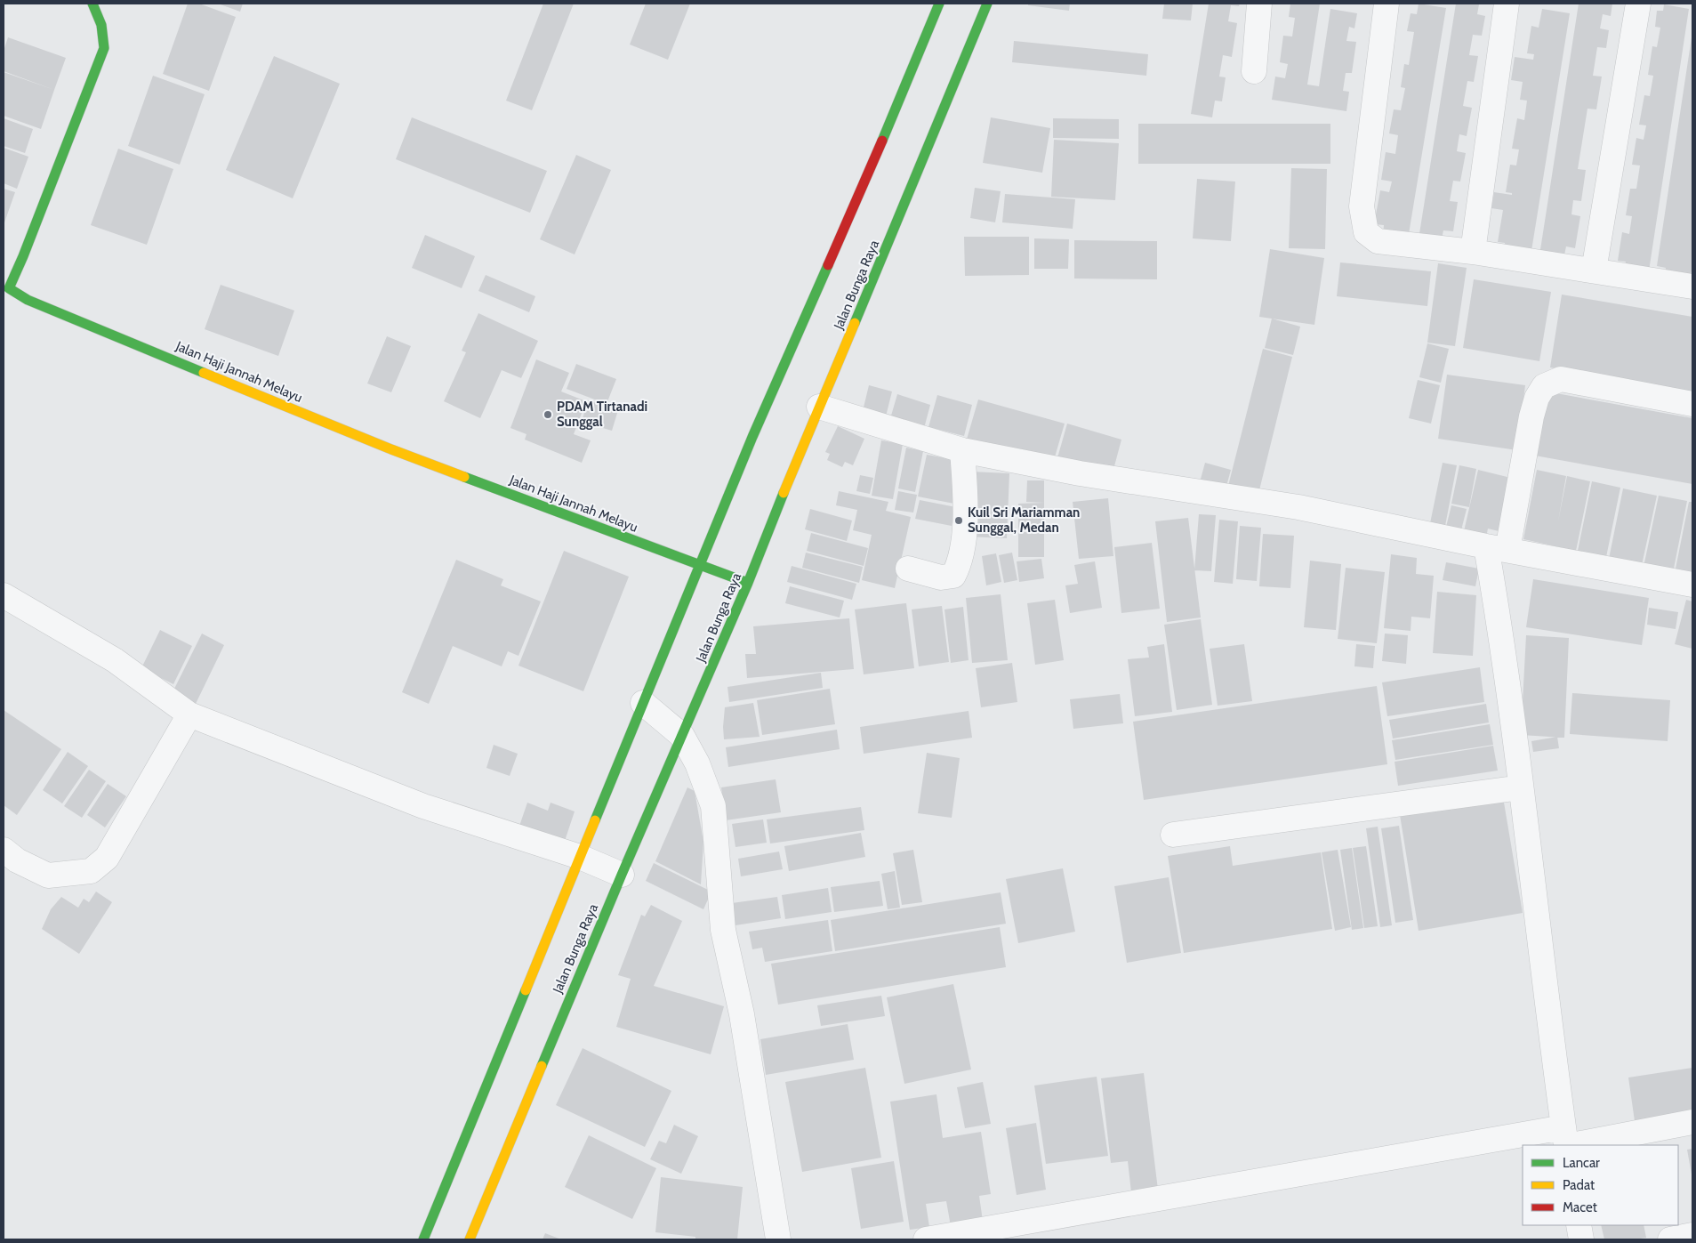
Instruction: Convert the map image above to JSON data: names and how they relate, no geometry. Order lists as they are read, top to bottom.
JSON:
{
  "streets": {
    "main road": ["Jalan Bunga Raya", "Jalan Haji Jannah Melayu"]
  },
  "crossings": [
    ["Jalan Bunga Raya", "Jalan Haji Jannah Melayu"]
  ],
  "places": ["PDAM Tirtanadi Sunggal", "Kuil Sri Mariamman Sunggal, Medan"],
  "legend": ["Lancar", "Padat", "Macet"]
}
